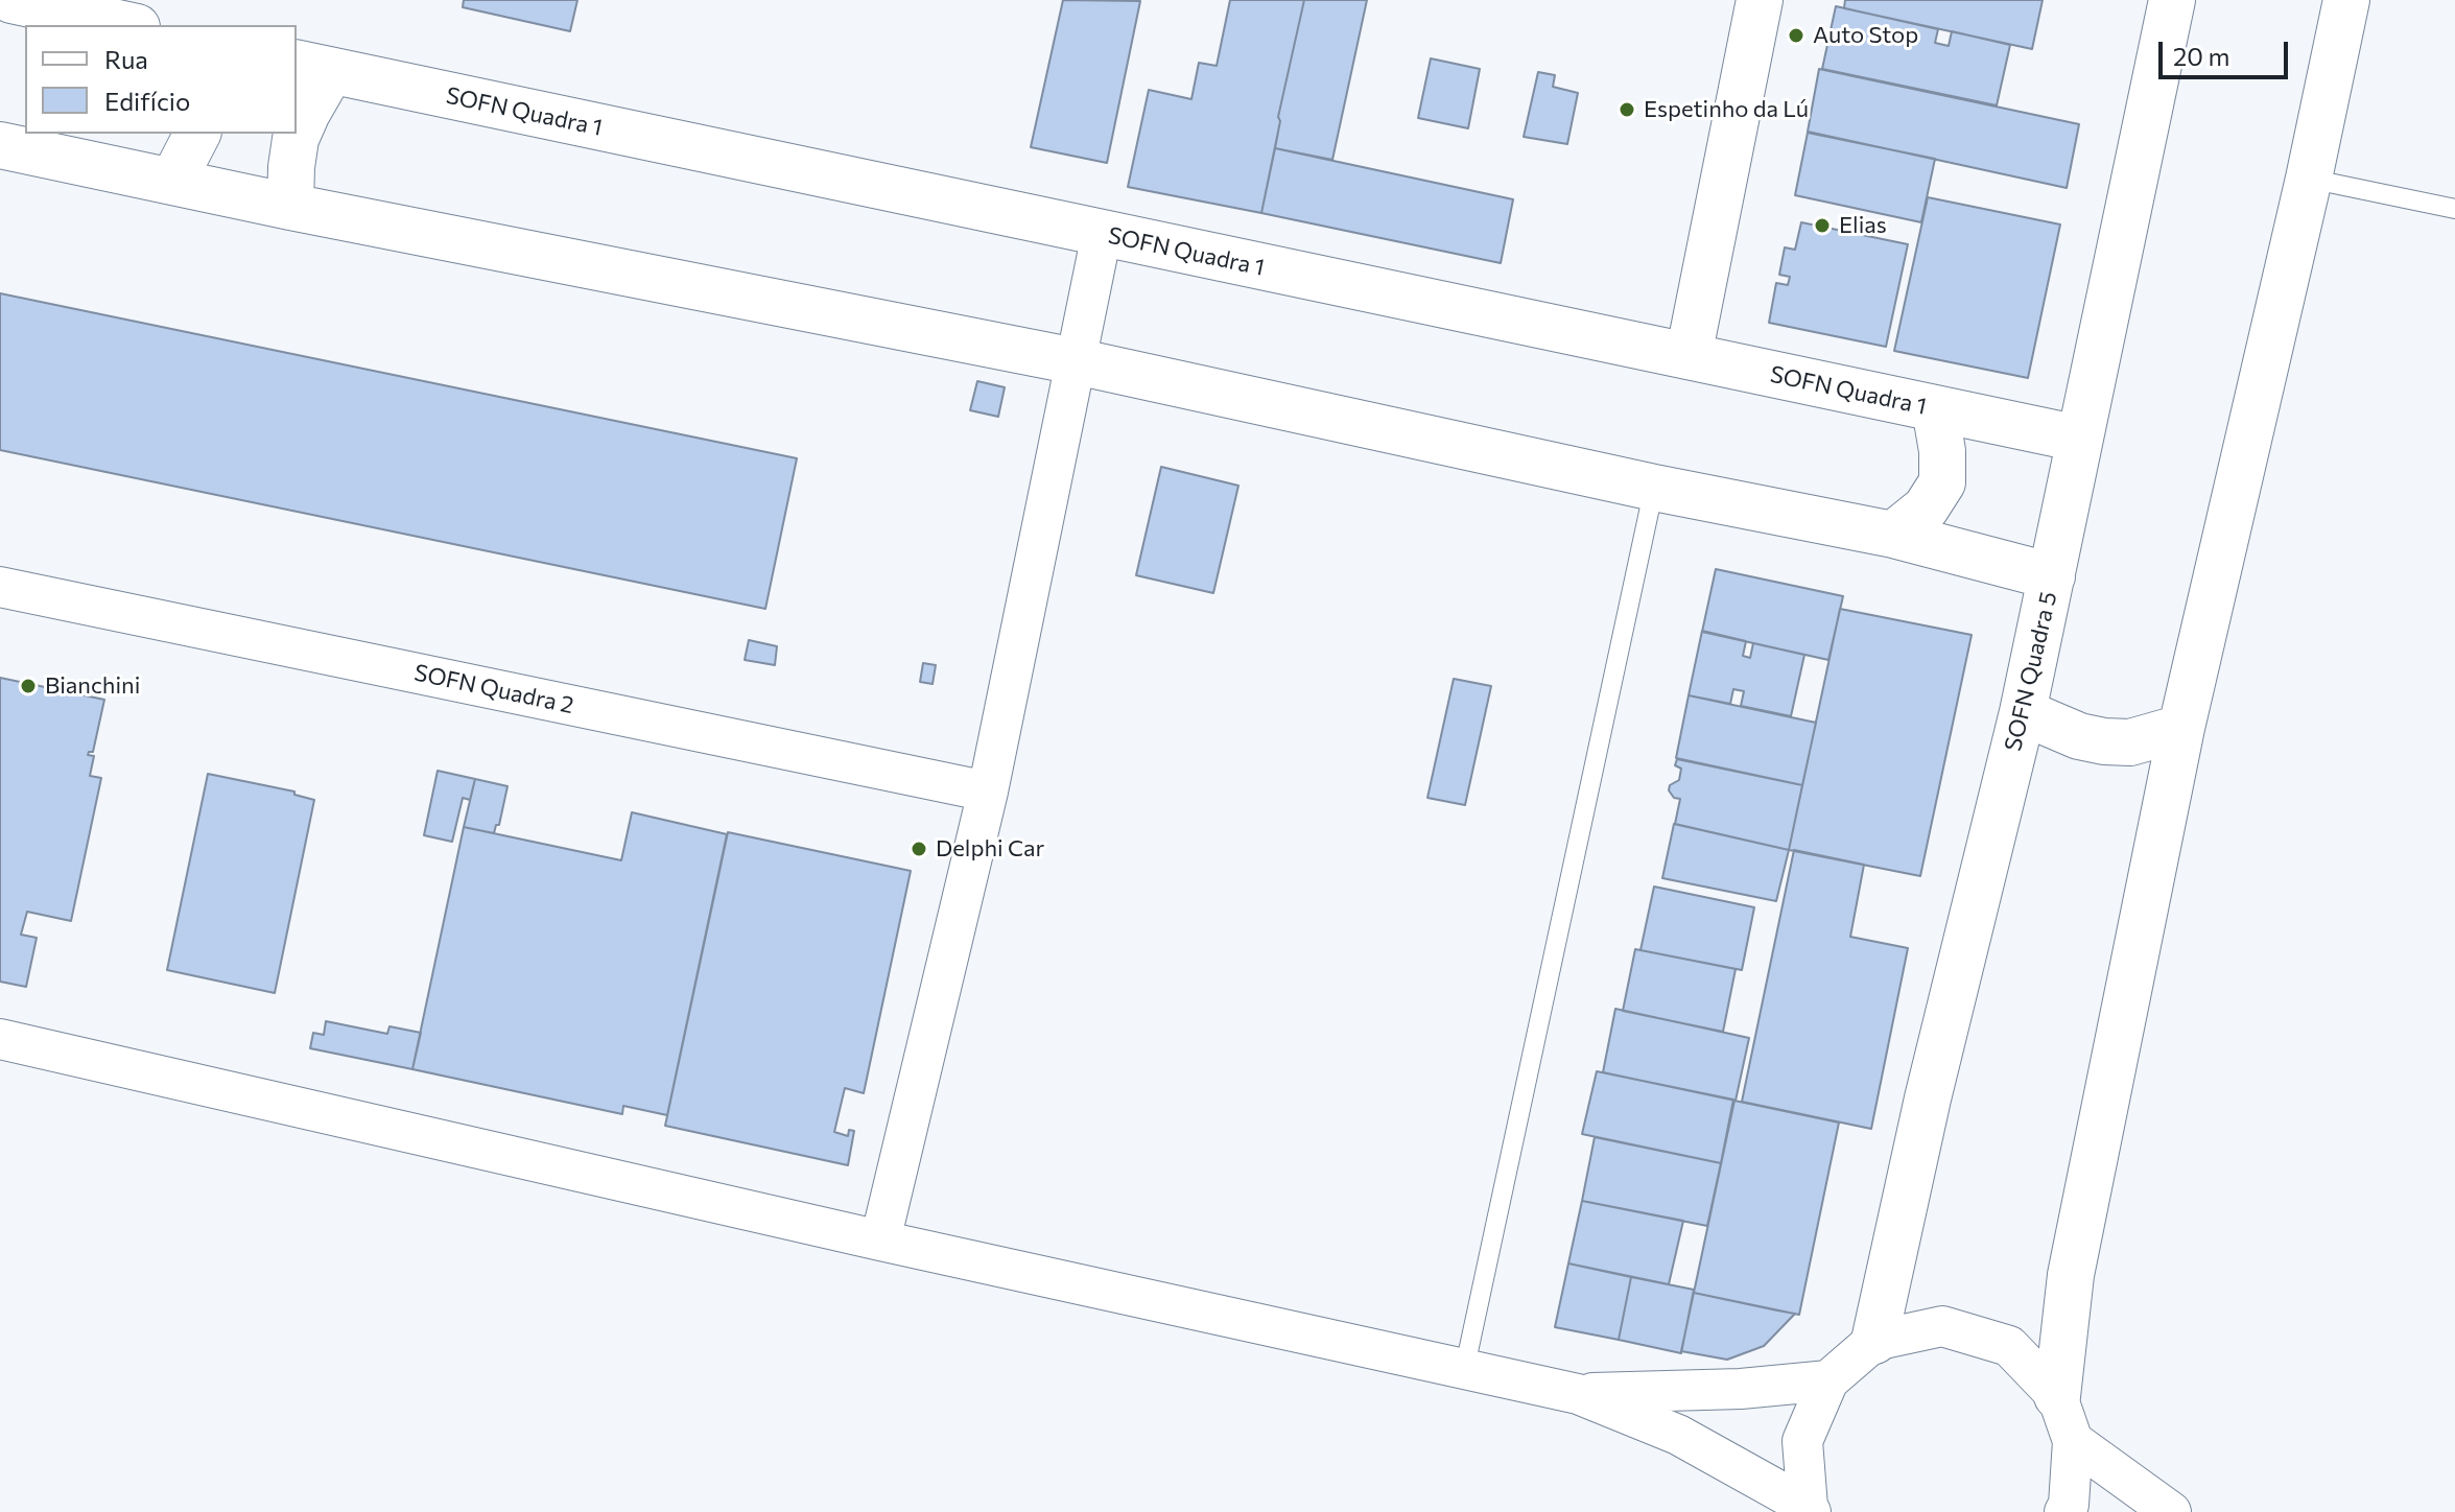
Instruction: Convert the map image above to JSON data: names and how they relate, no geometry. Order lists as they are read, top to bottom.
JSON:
{
  "streets": {
    "street": ["SOFN Quadra 1", "SOFN Quadra 5", "SOFN Quadra 2"]
  },
  "crossings": [
    ["SOFN Quadra 1", "SOFN Quadra 5"]
  ],
  "places": [
    "Auto Stop",
    "Espetinho da Lú",
    "Elias",
    "Bianchini",
    "Delphi Car"
  ],
  "legend": ["Rua", "Edifício"],
  "scale_bar": "20 m"
}
